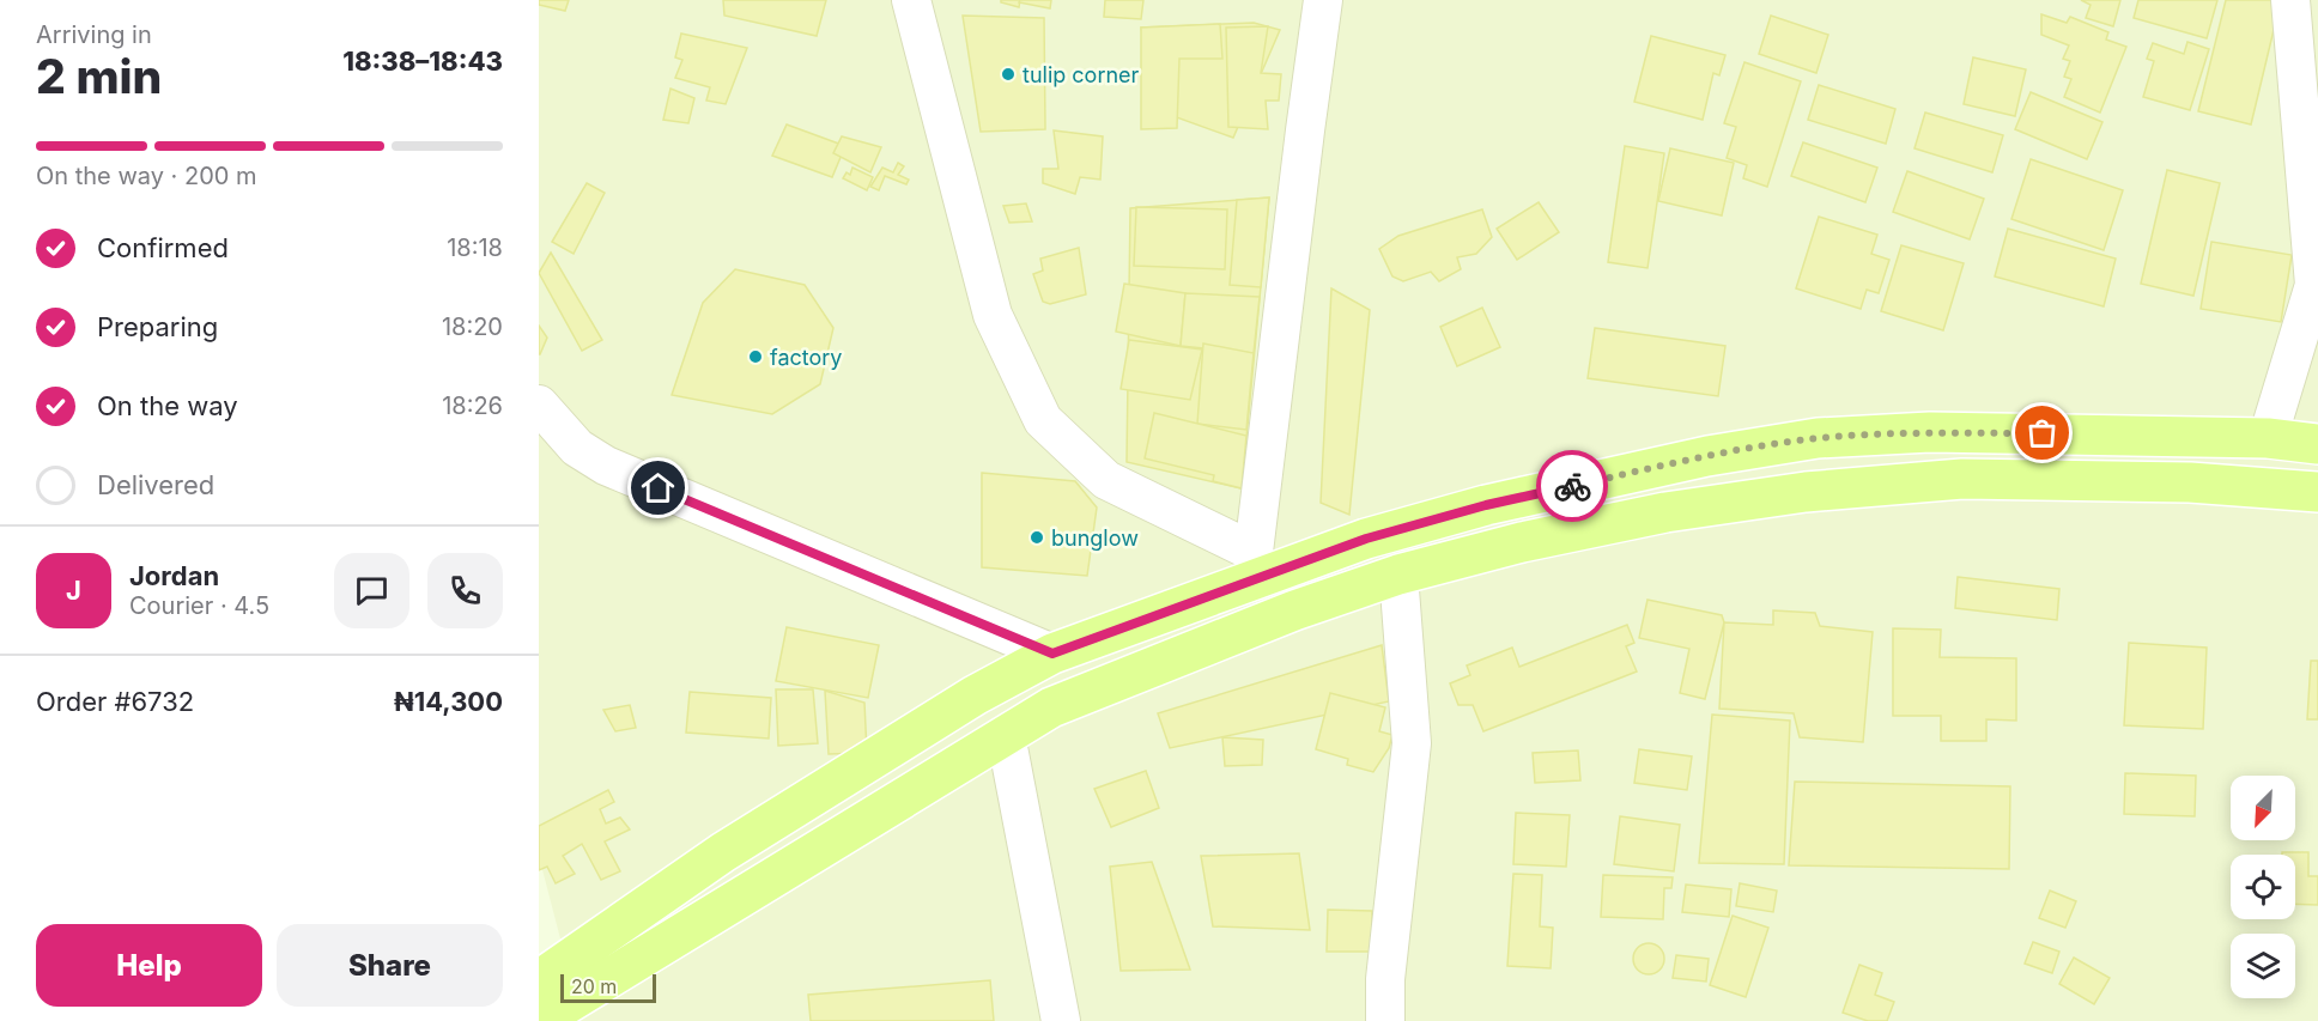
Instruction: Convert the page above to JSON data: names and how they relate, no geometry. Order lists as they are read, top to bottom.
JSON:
{
  "places": ["tulip corner", "factory", "bunglow"],
  "scale_bar": "20 m",
  "north": "bottom left",
  "page": {
    "heading": ["2 min", "Arriving in", "18:38–18:43"],
    "panel": [
      "Jordan",
      "Courier · 4.5",
      "Order #6732",
      "₦14,300"
    ],
    "bar": "On the way · 200 m",
    "list": [
      ["Confirmed", "18:18"],
      ["Preparing", "18:20"],
      ["On the way", "18:26"],
      "Delivered"
    ],
    "round": "J",
    "buttons": ["Help", "Share"],
    "scale": "20 m"
  }
}
